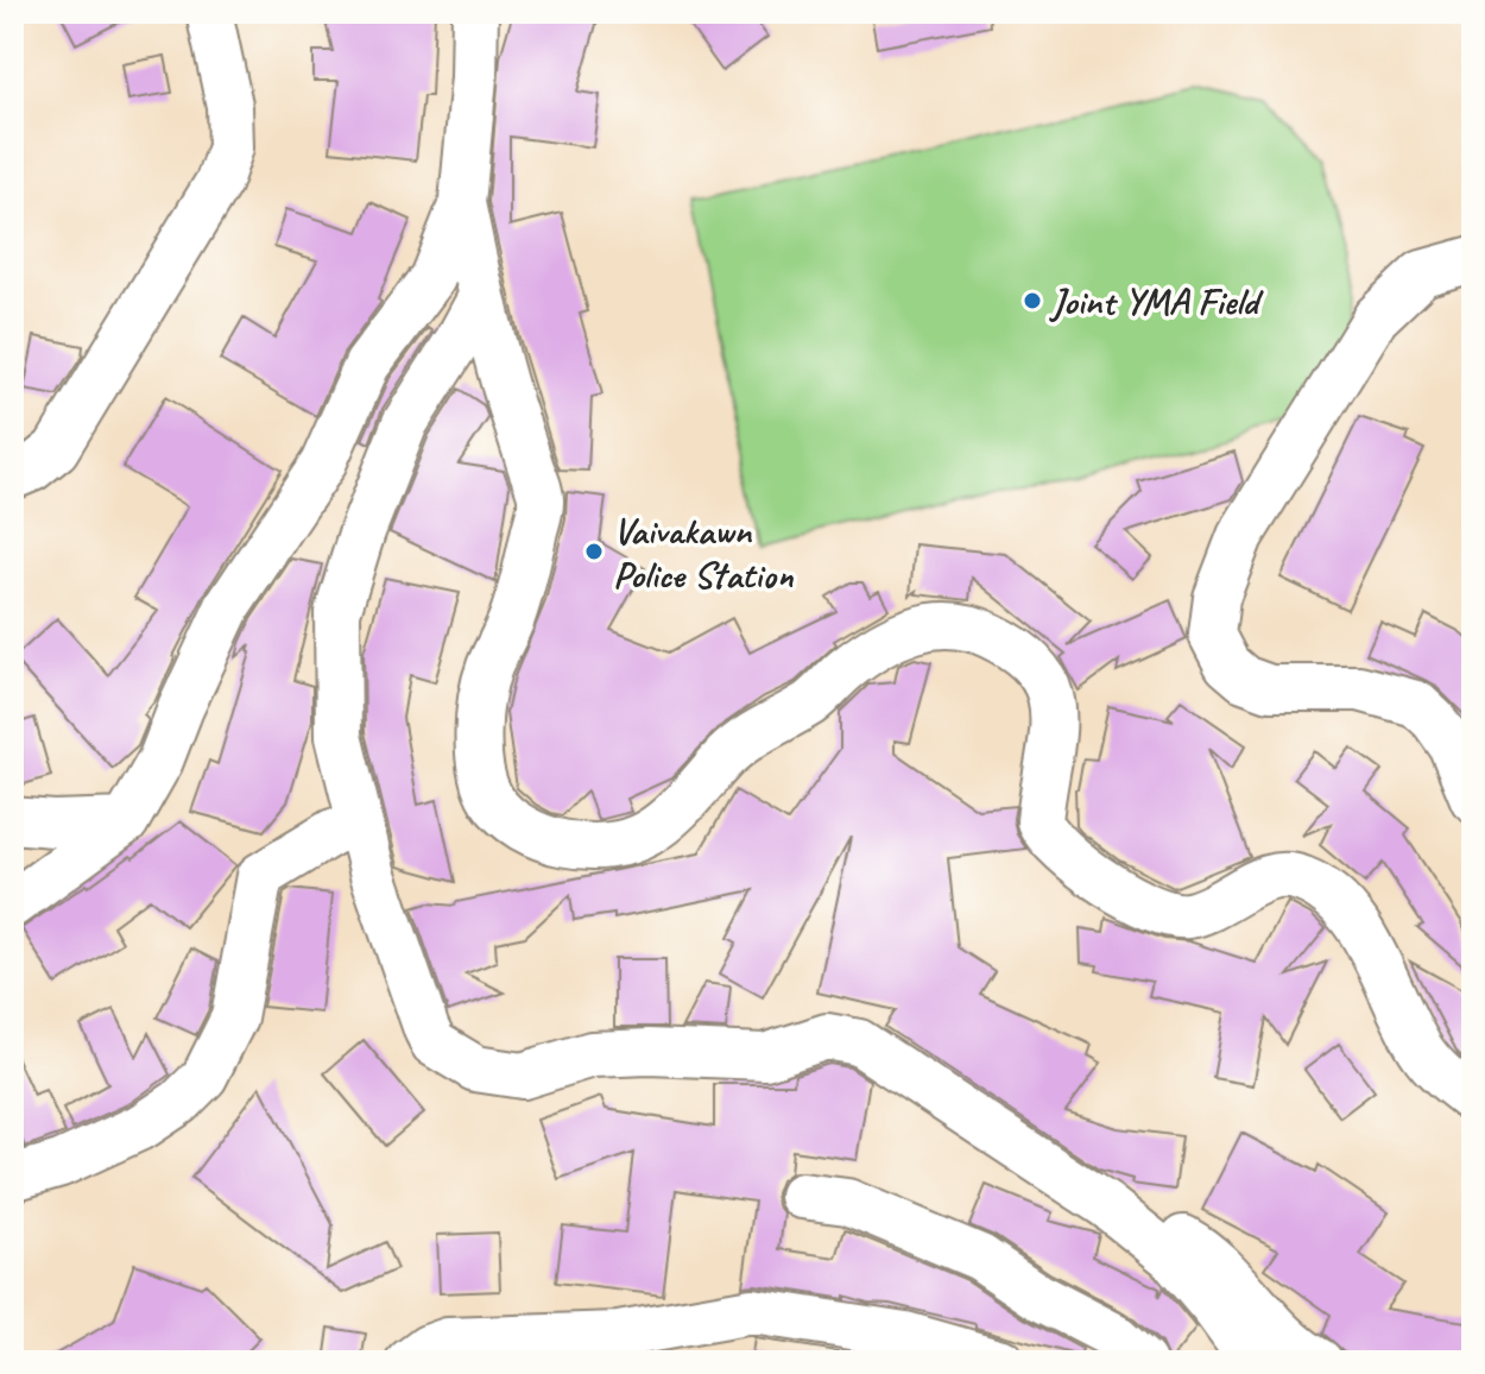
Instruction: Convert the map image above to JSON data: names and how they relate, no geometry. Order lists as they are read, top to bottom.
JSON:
{
  "places": ["Joint YMA Field", "Vaivakawn Police Station"]
}
